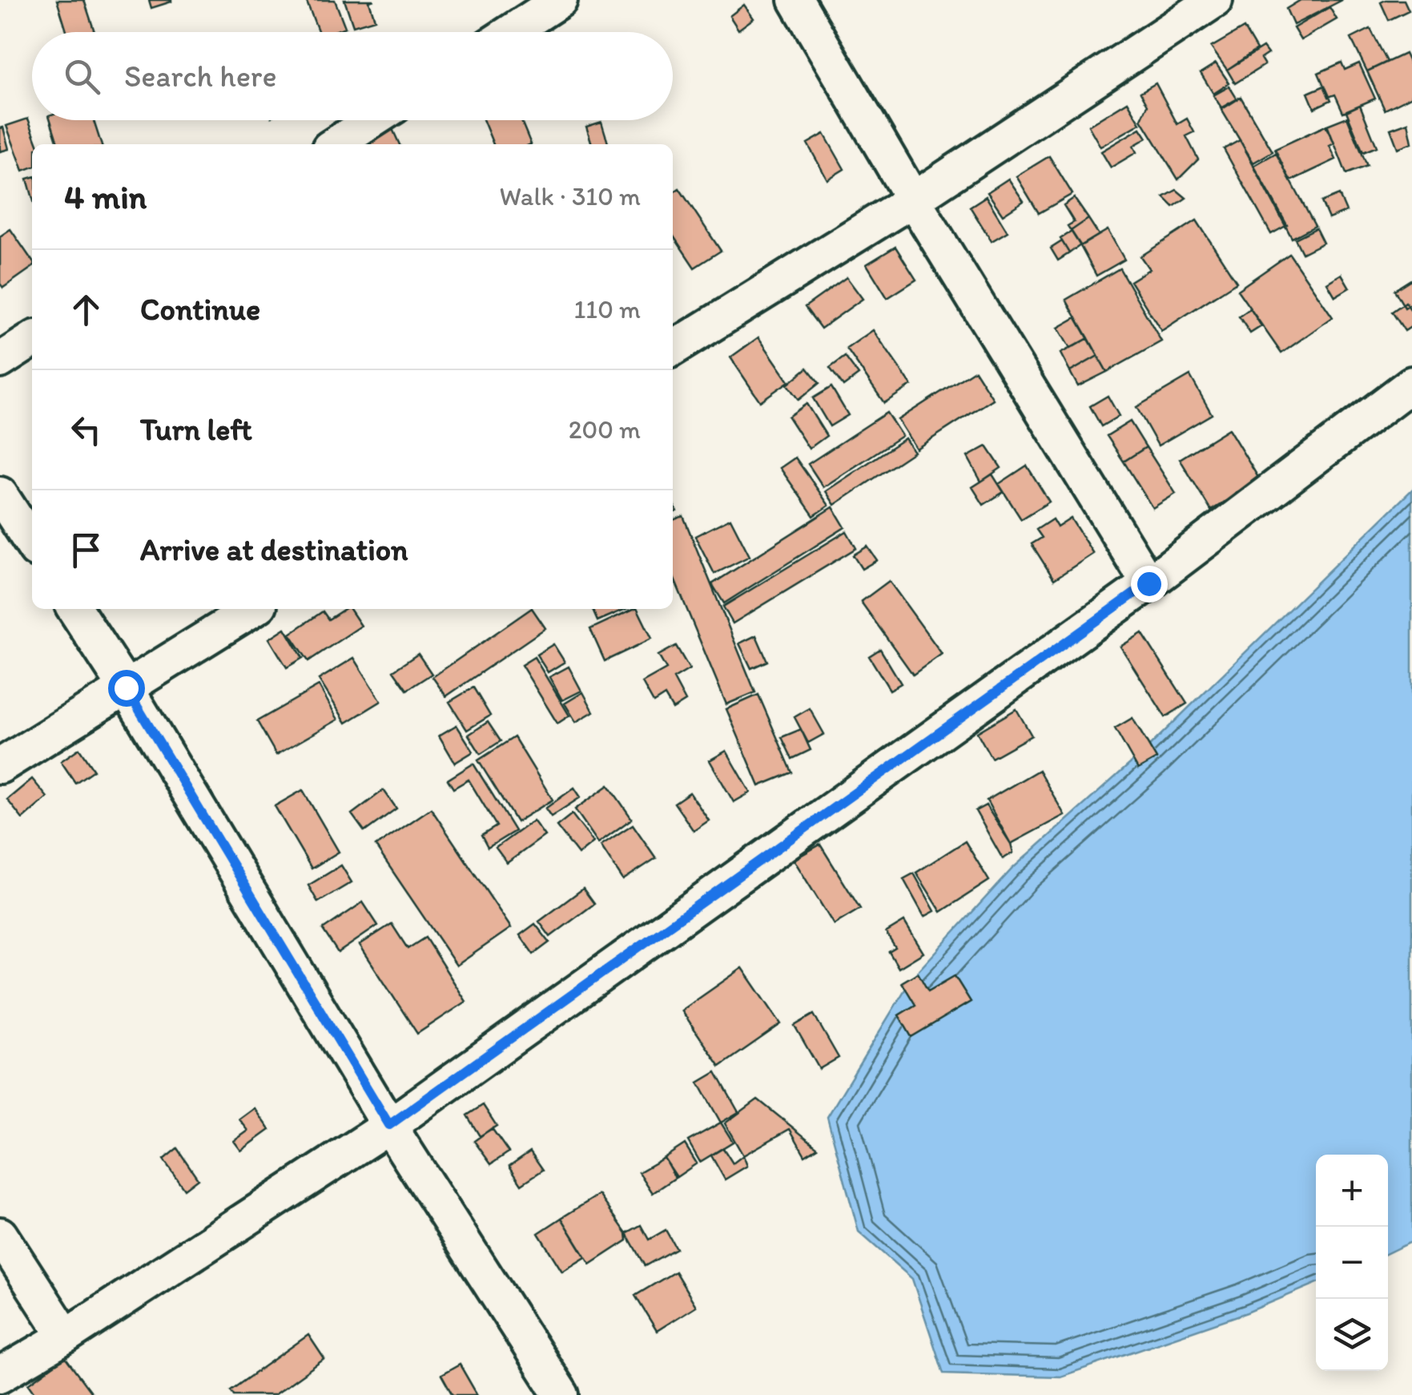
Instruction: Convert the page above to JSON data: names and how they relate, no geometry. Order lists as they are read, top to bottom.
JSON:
{
  "page": {
    "search": "Search here",
    "heading": ["4 min", "Walk · 310 m"],
    "list": [
      ["Continue", "110 m"],
      ["Turn left", "200 m"],
      "Arrive at destination"
    ],
    "map_buttons": ["+", "−"]
  }
}
